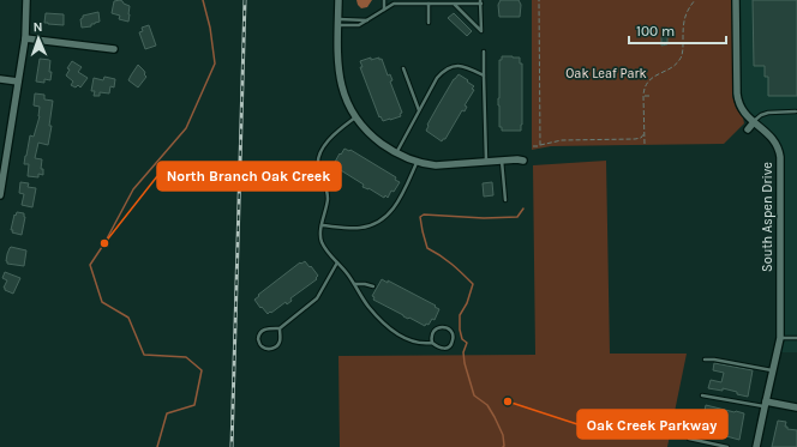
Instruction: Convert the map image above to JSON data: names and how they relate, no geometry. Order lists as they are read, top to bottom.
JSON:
{
  "streets": {
    "street": ["South Aspen Drive"]
  },
  "parks": ["Oak Leaf Park"],
  "places": ["North Branch Oak Creek", "Oak Creek Parkway"],
  "scale_bar": "100 m",
  "north": "top"
}
